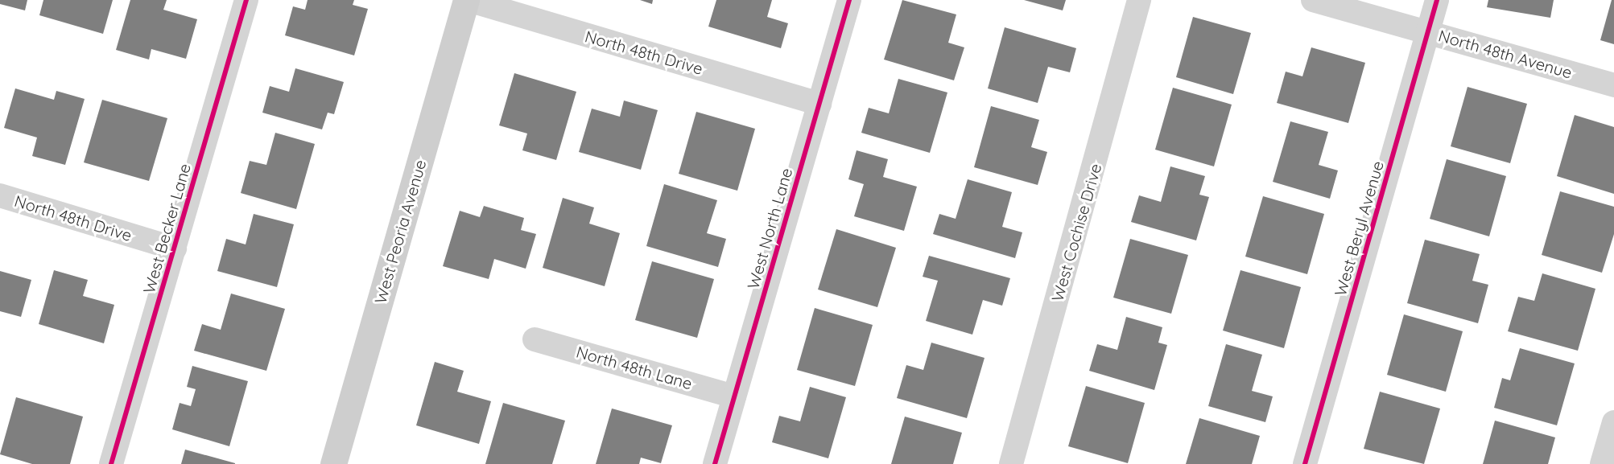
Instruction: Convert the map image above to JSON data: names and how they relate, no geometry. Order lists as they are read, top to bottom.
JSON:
{
  "streets": {
    "main road": ["West Peoria Avenue"],
    "street": [
      "North 48th Drive",
      "North 48th Avenue",
      "West Becker Lane",
      "West North Lane",
      "West Beryl Avenue",
      "West Cochise Drive",
      "North 48th Lane"
    ]
  },
  "crossings": [
    ["North 48th Drive", "West Becker Lane"],
    ["North 48th Drive", "West North Lane"],
    ["North 48th Drive", "West Peoria Avenue"],
    ["North 48th Avenue", "West Beryl Avenue"],
    ["West North Lane", "North 48th Lane"]
  ]
}
